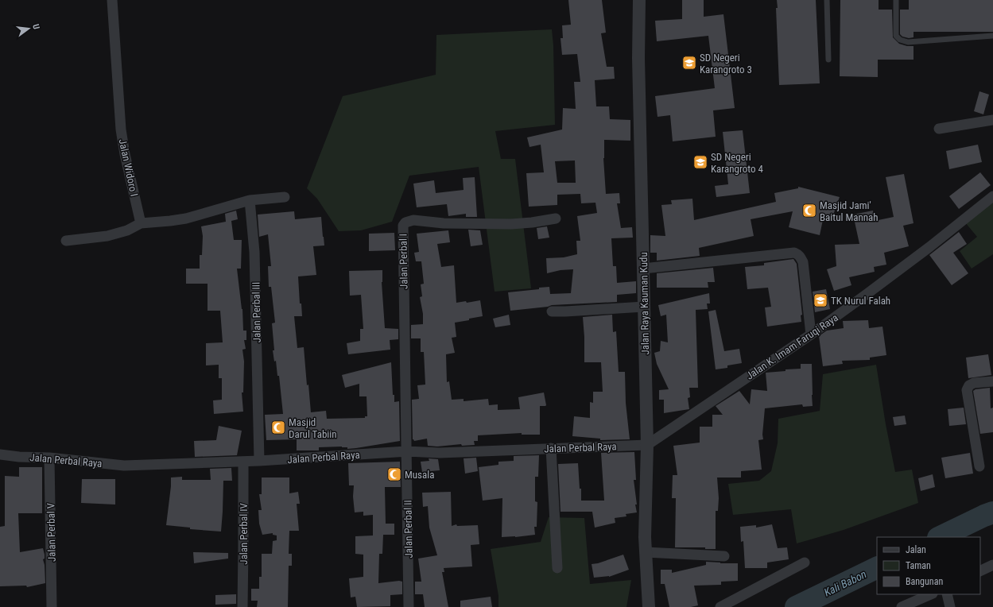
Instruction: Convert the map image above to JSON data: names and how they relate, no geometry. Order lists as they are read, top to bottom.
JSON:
{
  "streets": {
    "street": [
      "Jalan Widoro I",
      "Jalan Perbal I",
      "Jalan Raya Kauman Kudu",
      "Jalan Perbal III",
      "Jalan K. Imam Faruqi Raya",
      "Jalan Perbal Raya",
      "Jalan Perbal II",
      "Jalan Perbal V",
      "Jalan Perbal IV"
    ]
  },
  "crossings": [
    ["Jalan Perbal I", "Jalan Perbal Raya"],
    ["Jalan Perbal I", "Jalan Perbal II"],
    ["Jalan Raya Kauman Kudu", "Jalan K. Imam Faruqi Raya"],
    ["Jalan Raya Kauman Kudu", "Jalan Perbal Raya"],
    ["Jalan Perbal III", "Jalan Perbal Raya"],
    ["Jalan K. Imam Faruqi Raya", "Jalan Perbal Raya"],
    ["Jalan Perbal Raya", "Jalan Perbal II"],
    ["Jalan Perbal Raya", "Jalan Perbal V"],
    ["Jalan Perbal Raya", "Jalan Perbal IV"]
  ],
  "water": ["Kali Babon"],
  "places": {
    "school or university": ["SD Negeri Karangroto 3", "SD Negeri Karangroto 4", "TK Nurul Falah"],
    "mosque": ["Masjid Jami' Baitul Mannah", "Masjid Darul Tabiin", "Musala"]
  },
  "legend": ["Jalan", "Taman", "Bangunan"],
  "north": "right"
}
